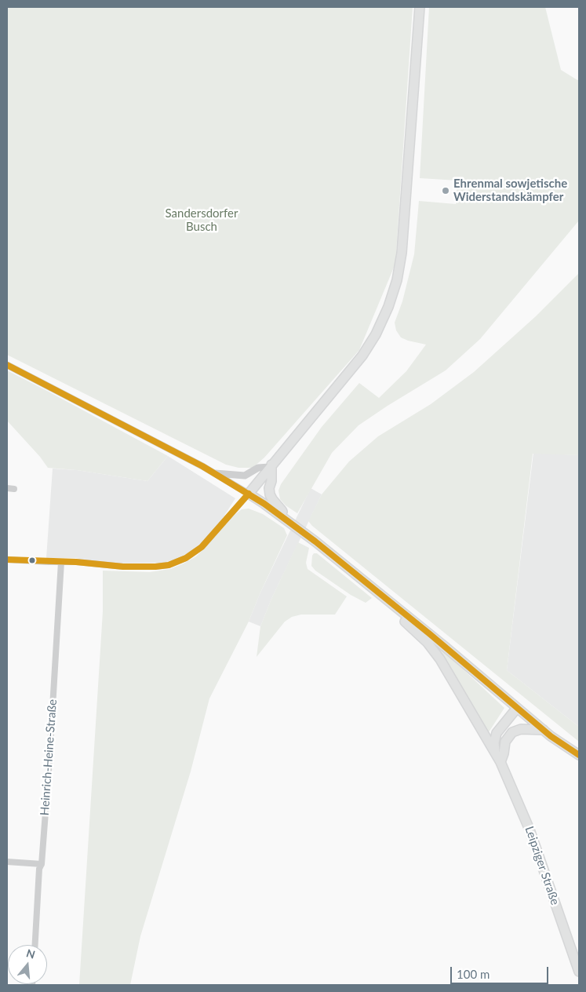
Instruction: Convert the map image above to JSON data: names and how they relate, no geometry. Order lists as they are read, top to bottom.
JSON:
{
  "streets": {
    "main road": ["Leipziger Straße"],
    "street": ["Heinrich-Heine-Straße"]
  },
  "parks": ["Sandersdorfer Busch"],
  "places": ["Ehrenmal sowjetische Widerstandskämpfer"],
  "scale_bar": "100 m",
  "north": "top"
}
